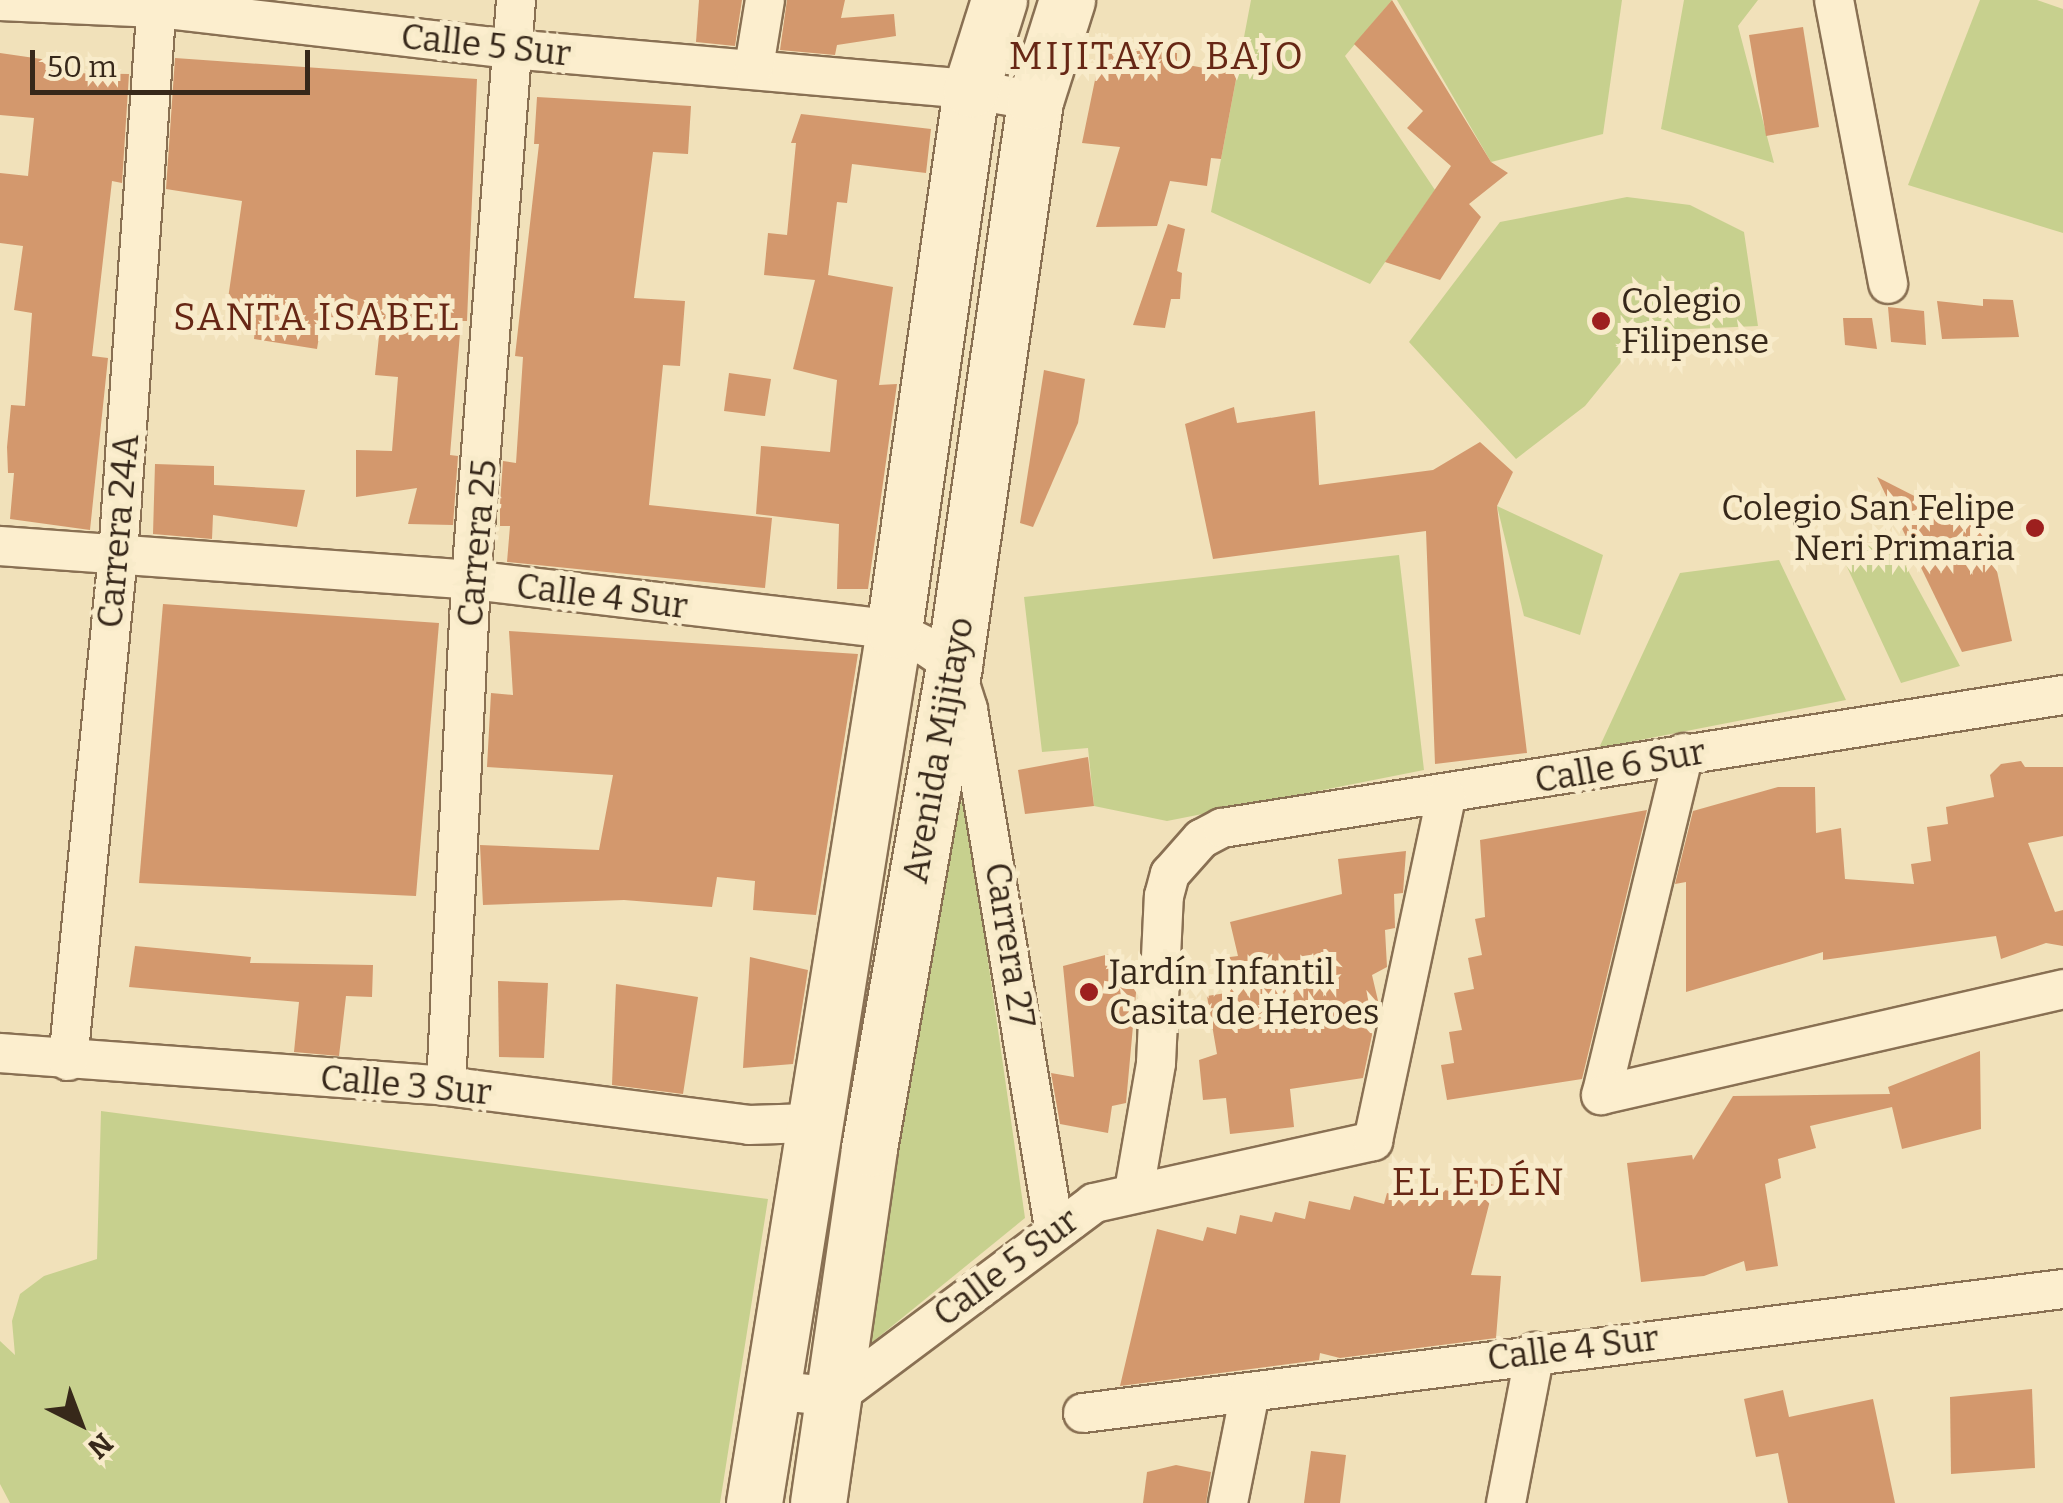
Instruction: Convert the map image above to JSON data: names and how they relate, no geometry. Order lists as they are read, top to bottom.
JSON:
{
  "streets": {
    "main road": ["Avenida Mijitayo"],
    "street": [
      "Calle 5 Sur",
      "Carrera 24A",
      "Carrera 25",
      "Calle 4 Sur",
      "Calle 6 Sur",
      "Carrera 27",
      "Calle 3 Sur"
    ]
  },
  "crossings": [
    ["Calle 5 Sur", "Carrera 24A"],
    ["Calle 5 Sur", "Carrera 25"],
    ["Calle 5 Sur", "Avenida Mijitayo"],
    ["Calle 5 Sur", "Calle 6 Sur"],
    ["Calle 5 Sur", "Carrera 27"],
    ["Carrera 24A", "Calle 4 Sur"],
    ["Carrera 24A", "Calle 3 Sur"],
    ["Carrera 25", "Calle 4 Sur"],
    ["Carrera 25", "Calle 3 Sur"],
    ["Calle 4 Sur", "Avenida Mijitayo"],
    ["Calle 4 Sur", "Carrera 27"],
    ["Avenida Mijitayo", "Carrera 27"],
    ["Avenida Mijitayo", "Calle 3 Sur"]
  ],
  "districts": ["MIJITAYO BAJO", "SANTA ISABEL", "EL EDÉN"],
  "places": ["Colegio Filipense", "Colegio San Felipe Neri Primaria", "Jardín Infantil Casita de Heroes"],
  "scale_bar": "50 m",
  "north": "bottom right"
}
